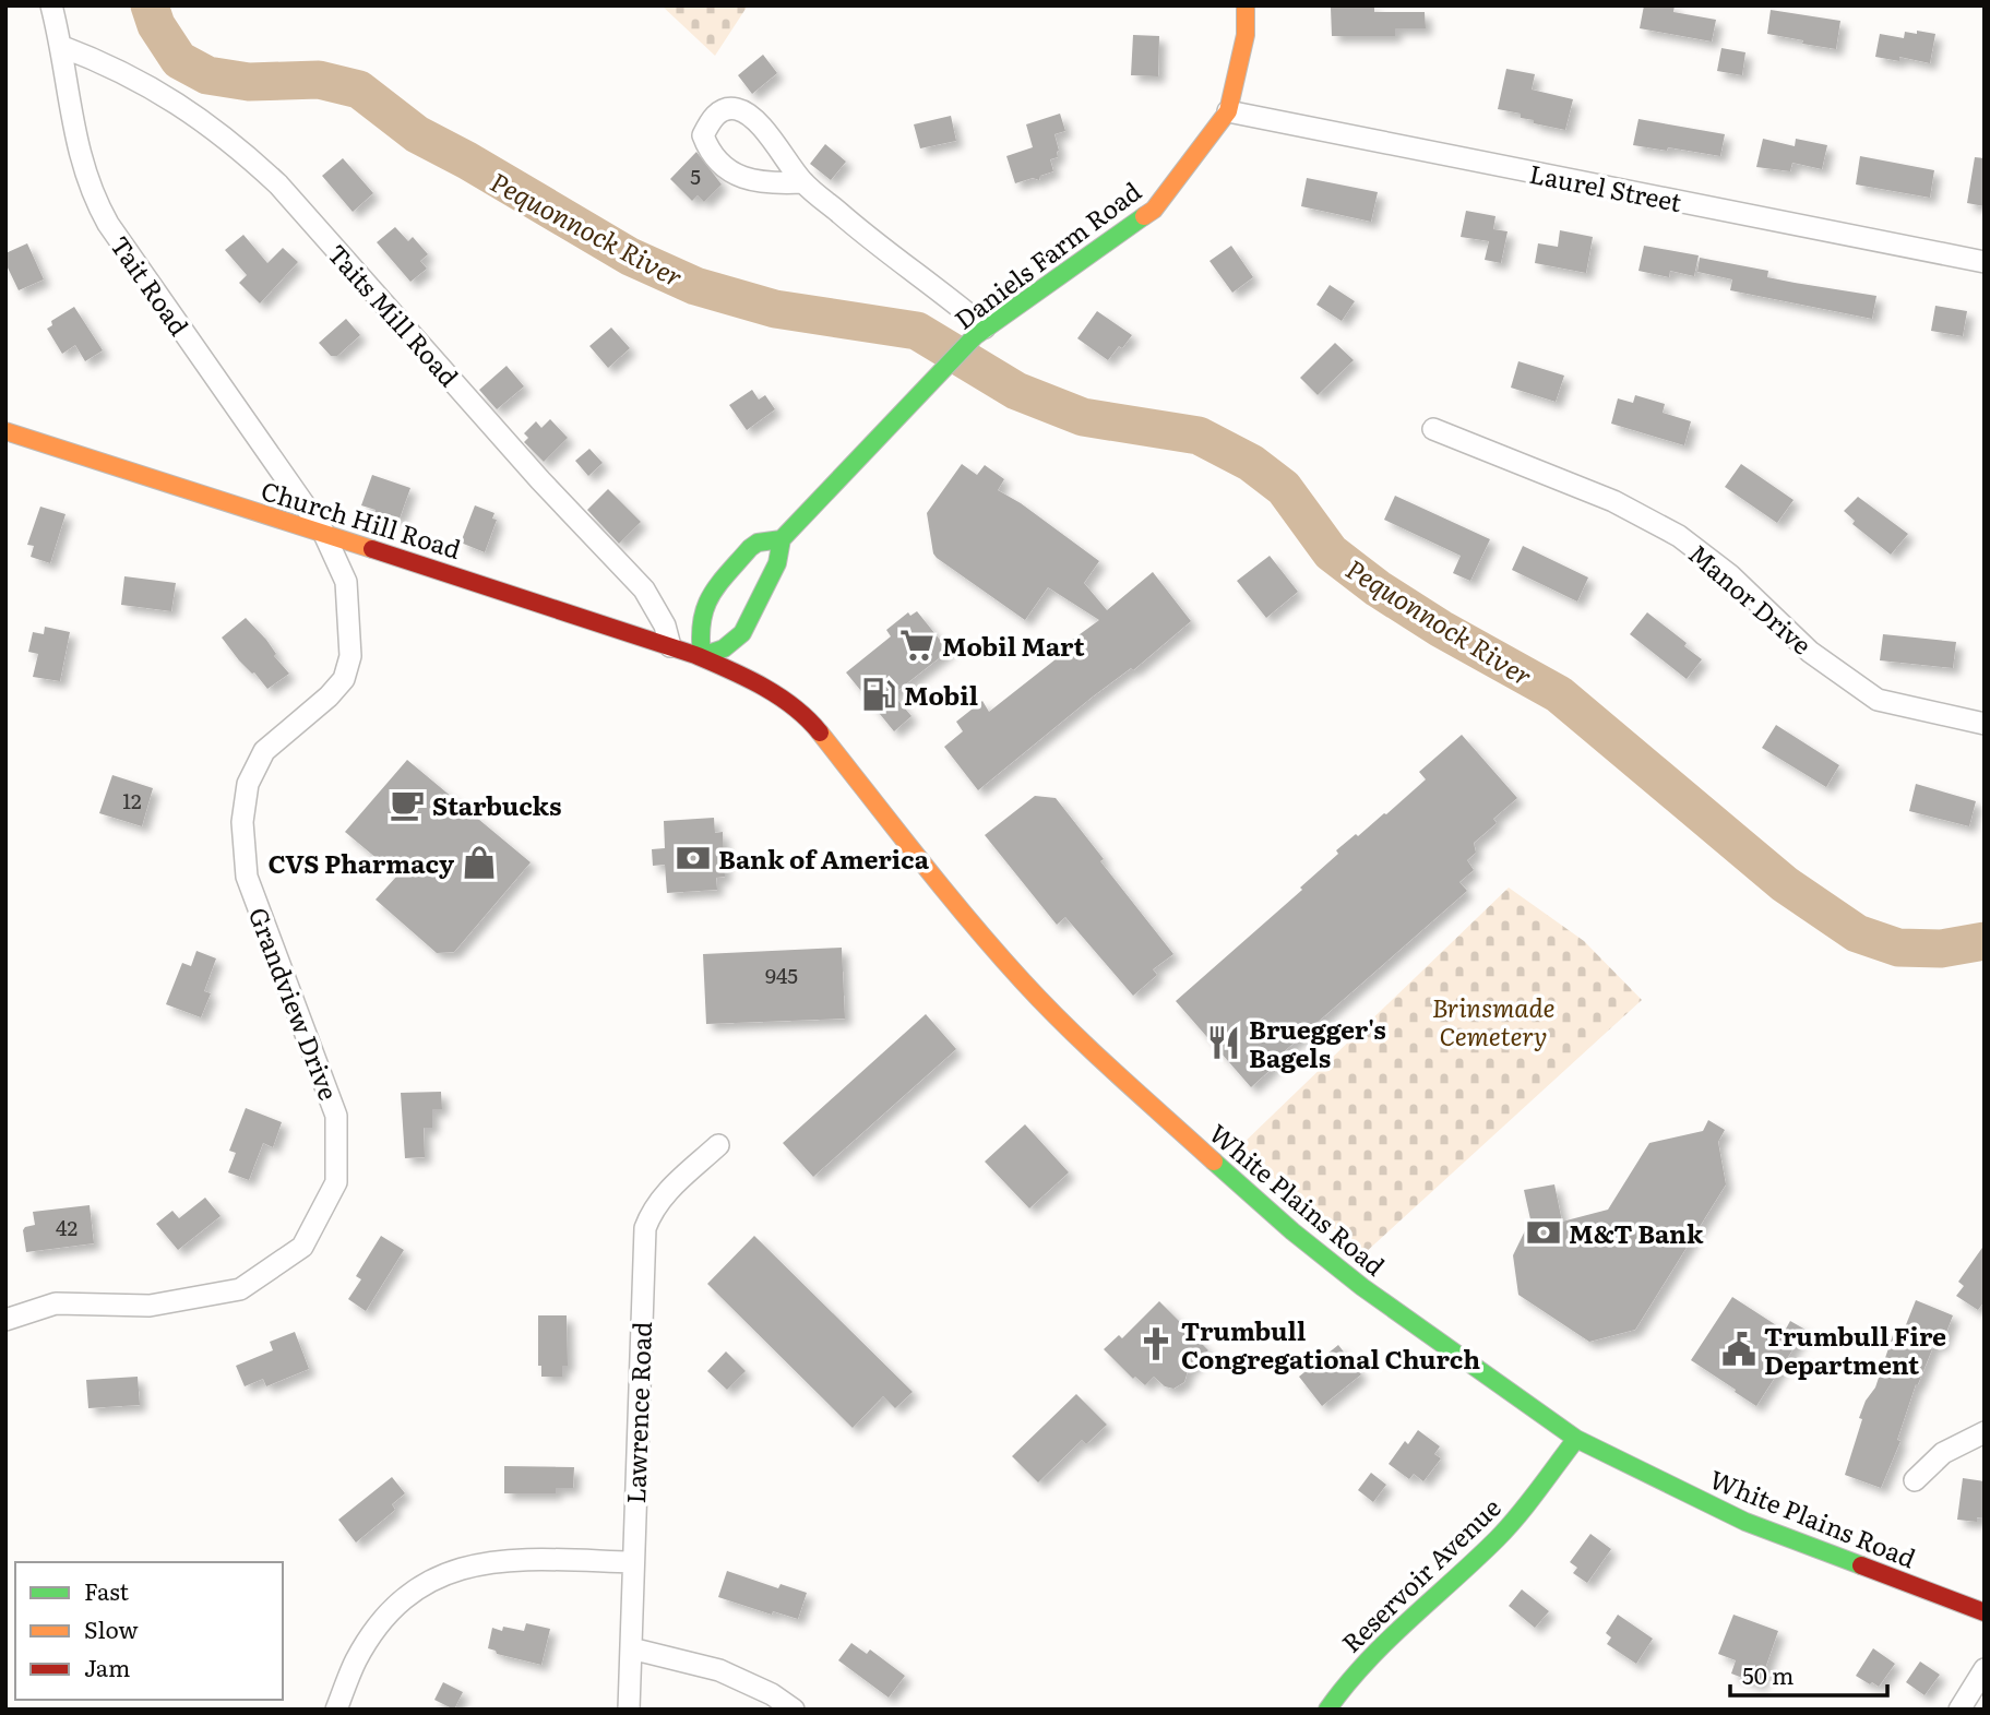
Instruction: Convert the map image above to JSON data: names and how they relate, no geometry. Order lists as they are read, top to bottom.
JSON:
{
  "streets": {
    "main road": [
      "Daniels Farm Road",
      "Church Hill Road",
      "White Plains Road",
      "Reservoir Avenue"
    ],
    "street": [
      "Laurel Street",
      "Tait Road",
      "Taits Mill Road",
      "Manor Drive",
      "Grandview Drive",
      "Lawrence Road"
    ]
  },
  "crossings": [
    ["Laurel Street", "Daniels Farm Road"],
    ["Daniels Farm Road", "Church Hill Road"],
    ["Daniels Farm Road", "White Plains Road"],
    ["Tait Road", "Taits Mill Road"],
    ["Tait Road", "Church Hill Road"],
    ["Tait Road", "Grandview Drive"],
    ["Taits Mill Road", "Church Hill Road"],
    ["Church Hill Road", "Grandview Drive"],
    ["Church Hill Road", "White Plains Road"],
    ["White Plains Road", "Reservoir Avenue"]
  ],
  "water": ["Pequonnock River"],
  "parks": ["Brinsmade Cemetery"],
  "places": {
    "supermarket": ["Mobil Mart"],
    "fuel station": ["Mobil"],
    "cafe": ["Starbucks"],
    "bank": ["Bank of America", "M&T Bank"],
    "shop": ["CVS Pharmacy"],
    "restaurant": ["Bruegger's Bagels"],
    "church": ["Trumbull Congregational Church"],
    "public building": ["Trumbull Fire Department"]
  },
  "house_numbers": [
    "5",
    "12",
    "945",
    "42"
  ],
  "legend": ["Fast", "Slow", "Jam"],
  "scale_bar": "50 m"
}
